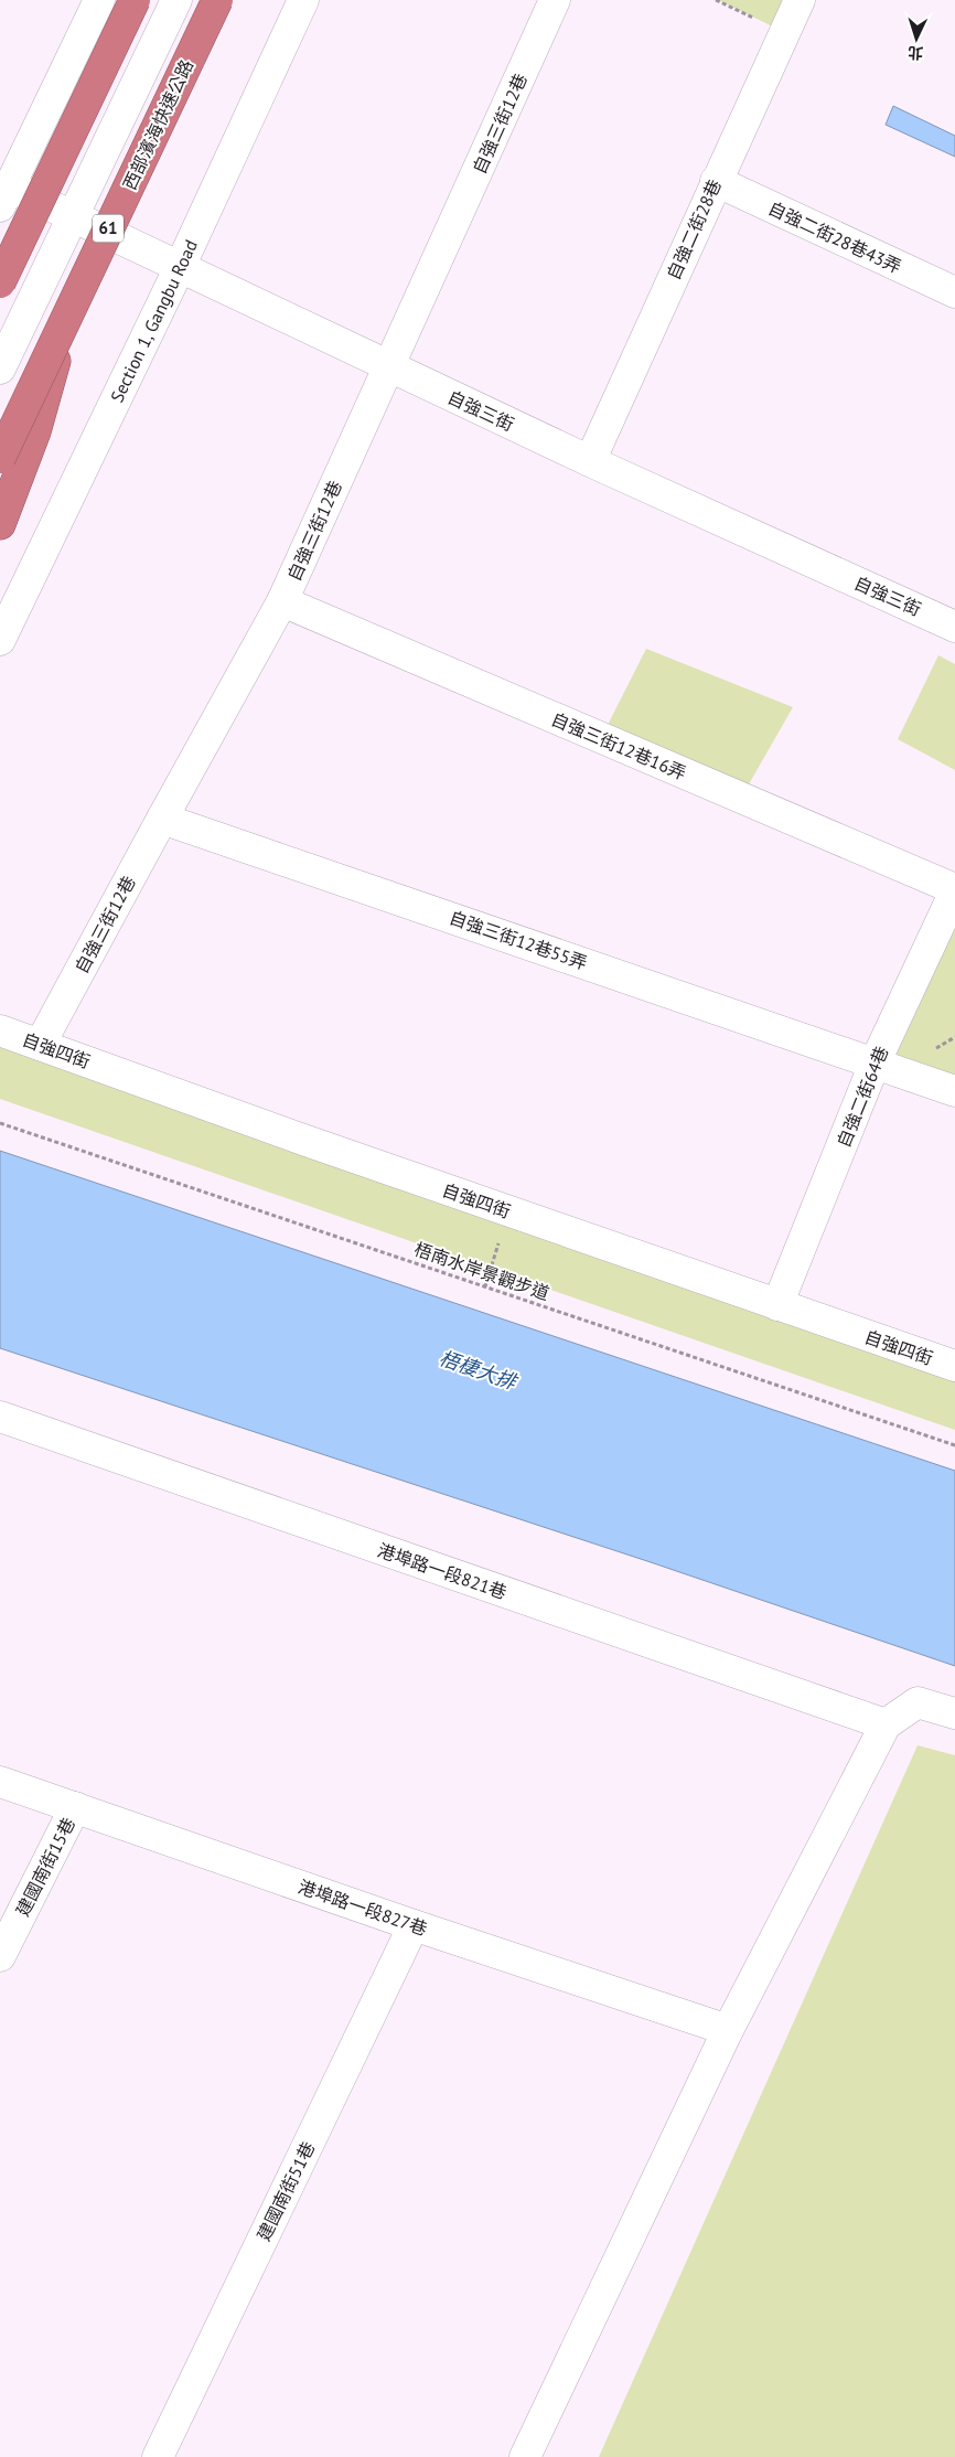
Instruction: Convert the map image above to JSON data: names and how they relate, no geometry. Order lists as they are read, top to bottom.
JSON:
{
  "streets": {
    "highway": ["西部濱海快速公路", "61"],
    "street": [
      "自強三街12巷",
      "自強二街28巷",
      "自強二街28巷43弄",
      "Section 1, Gangbu Road",
      "自強三街",
      "自強三街12巷16弄",
      "自強三街12巷55弄",
      "自強四街",
      "自強二街64巷",
      "港埠路一段821巷",
      "建國南街15巷",
      "港埠路一段827巷",
      "建國南街51巷"
    ],
    "path": ["梧南水岸景觀步道"]
  },
  "crossings": [
    ["自強三街12巷", "自強三街"],
    ["自強三街12巷", "自強三街12巷16弄"],
    ["自強三街12巷", "自強三街12巷55弄"],
    ["自強三街12巷", "自強四街"],
    ["自強二街28巷", "自強二街28巷43弄"],
    ["自強二街28巷", "自強三街"],
    ["Section 1, Gangbu Road", "自強三街"],
    ["自強三街12巷16弄", "自強二街64巷"],
    ["自強三街12巷55弄", "自強二街64巷"],
    ["自強四街", "自強二街64巷"],
    ["建國南街15巷", "港埠路一段827巷"],
    ["港埠路一段827巷", "建國南街51巷"]
  ],
  "water": ["梧棲大排"],
  "north": "bottom"
}
